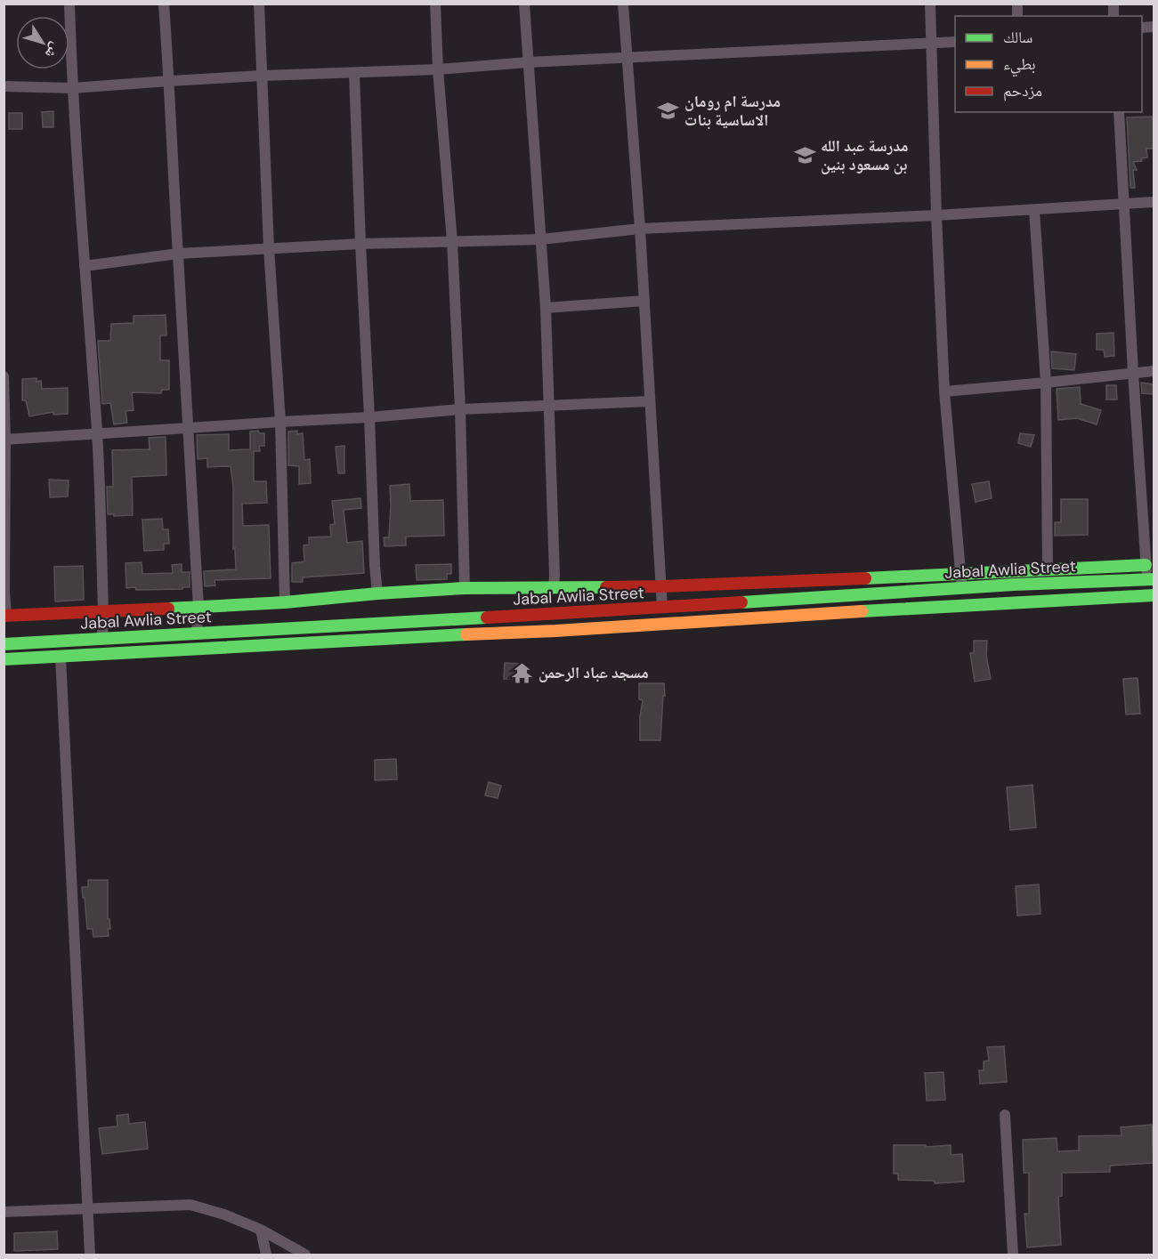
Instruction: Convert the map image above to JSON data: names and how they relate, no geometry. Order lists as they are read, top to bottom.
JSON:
{
  "streets": {
    "main road": ["Jabal Awlia Street"]
  },
  "places": {
    "school or university": ["مدرسة ام رومان الاساسية بنات", "مدرسة عبد الله بن مسعود بنين"],
    "temple": ["مسجد عباد الرحمن"]
  },
  "legend": ["سالك", "بطيء", "مزدحم"],
  "north": "bottom right"
}
